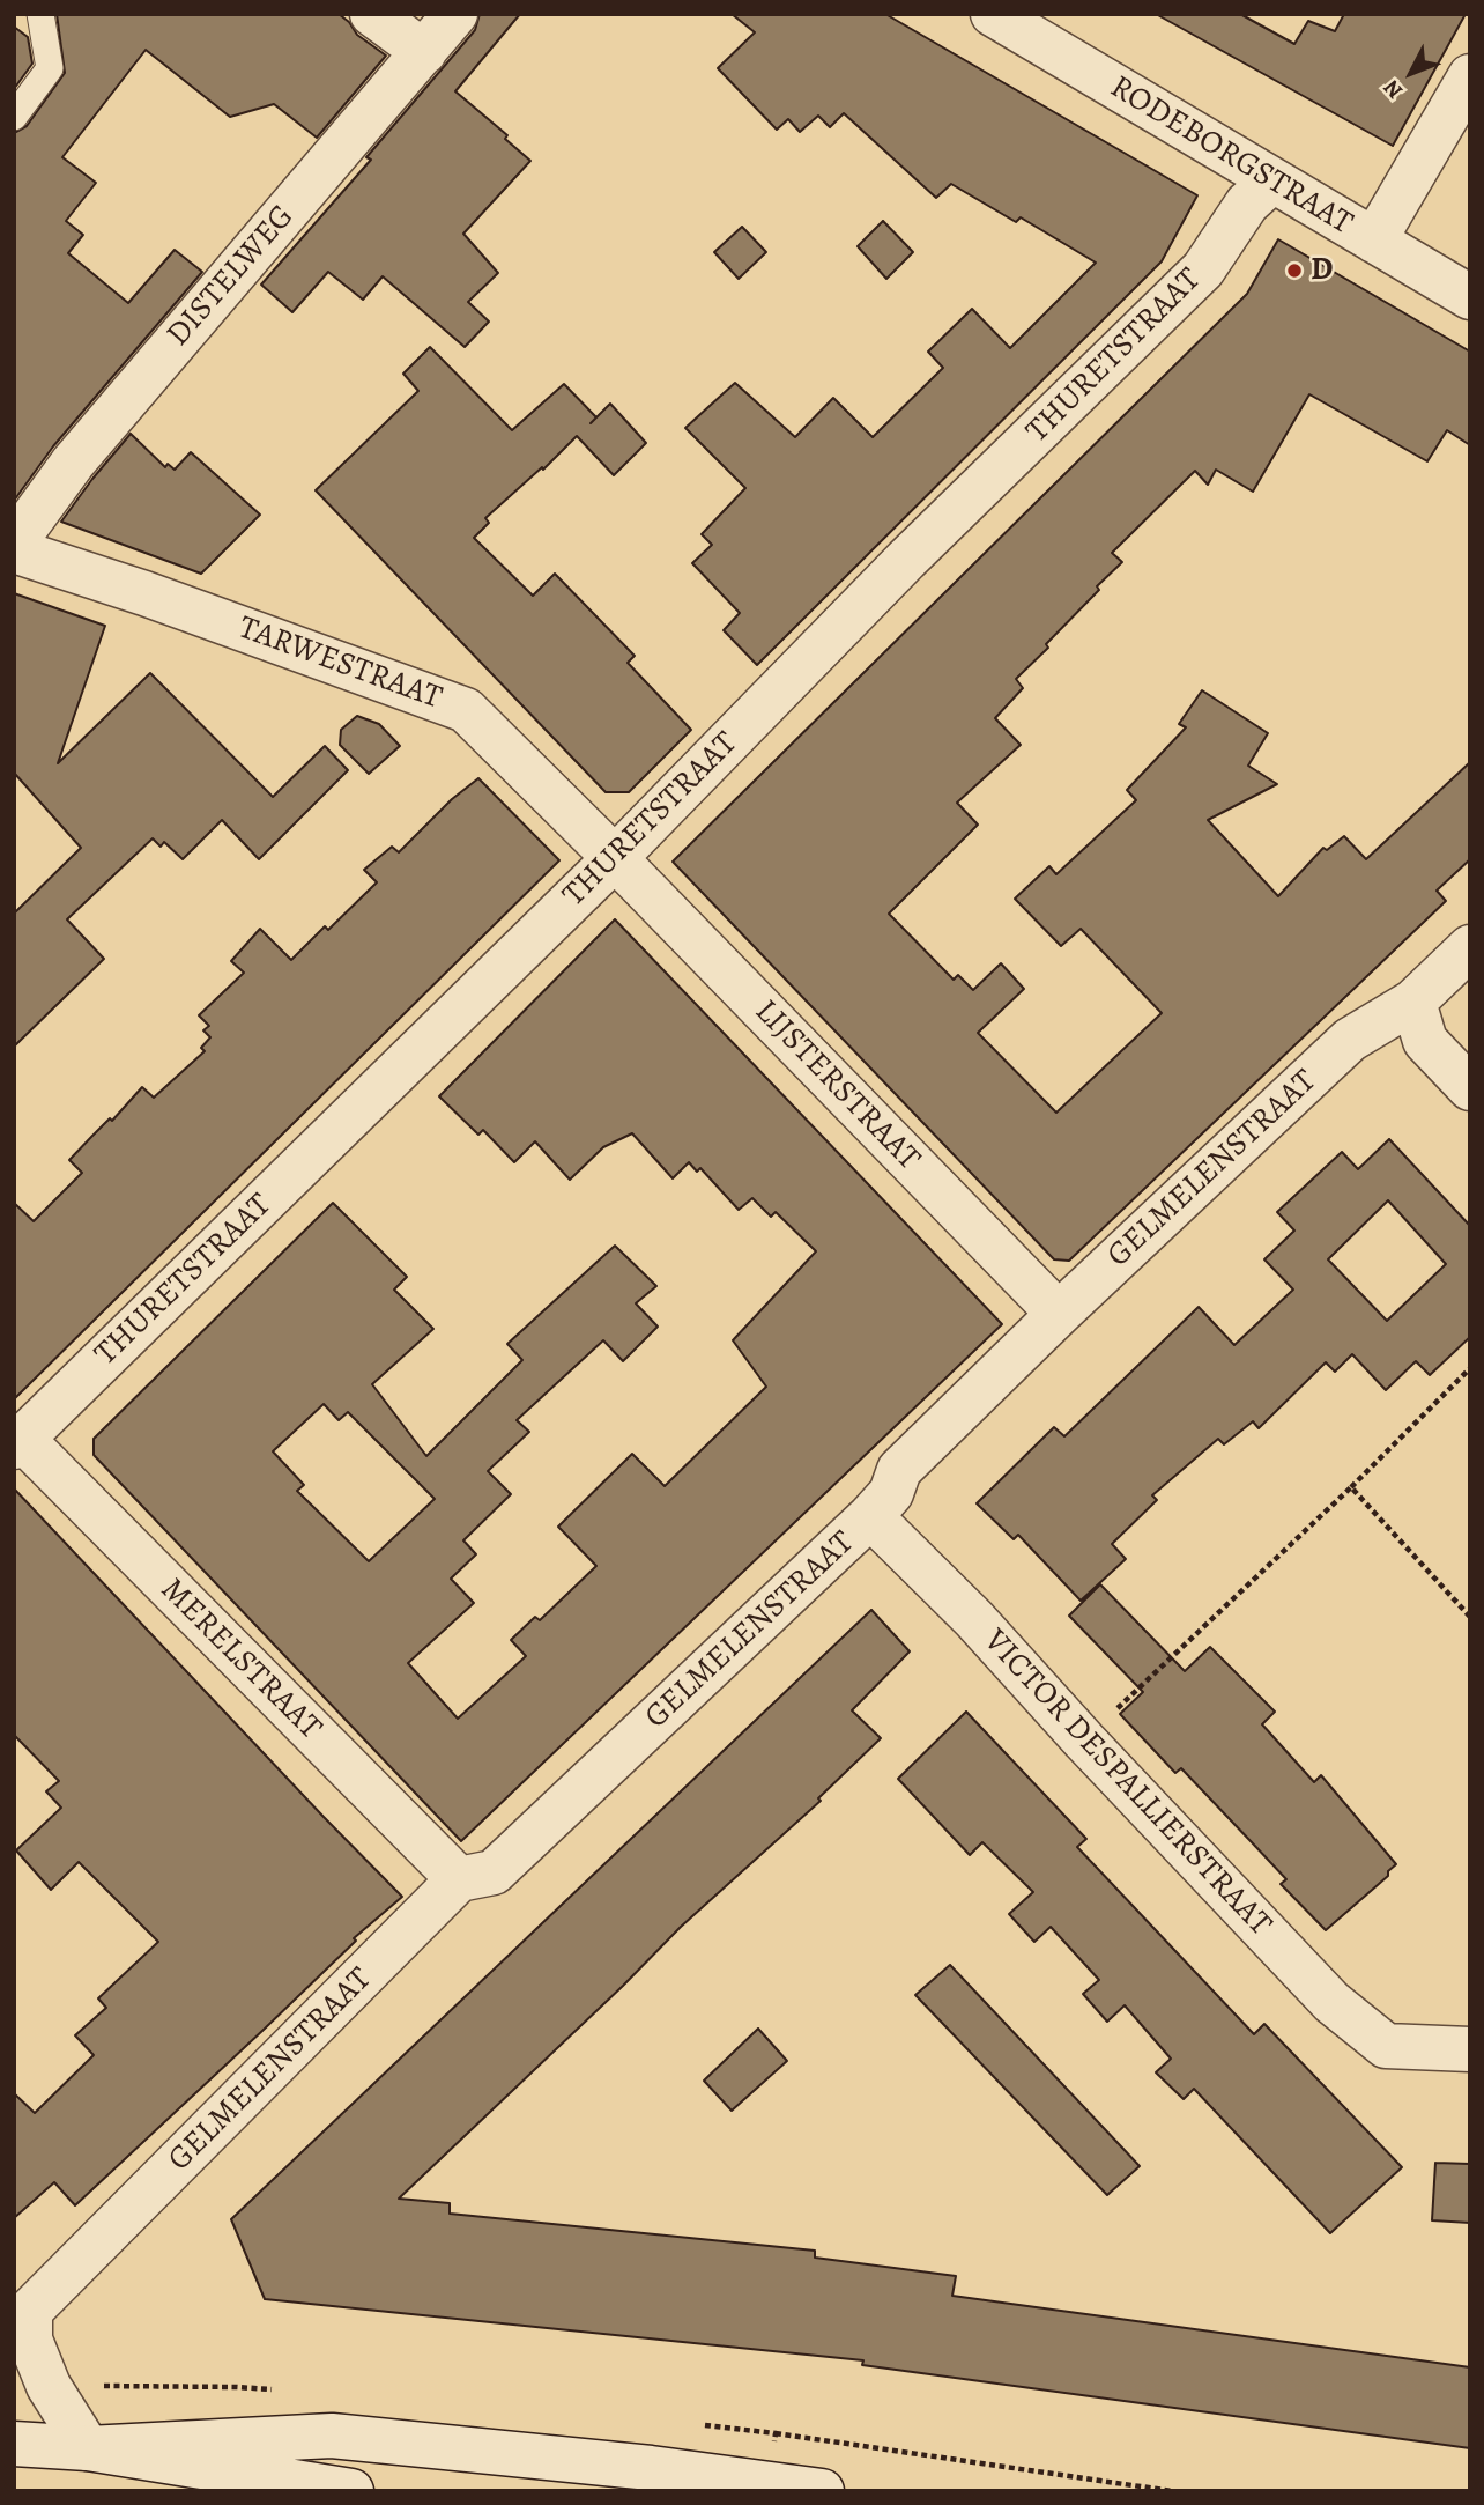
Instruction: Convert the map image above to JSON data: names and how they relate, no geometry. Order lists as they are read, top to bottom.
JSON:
{
  "streets": {
    "street": [
      "RODEBORGSTRAAT",
      "DISTELWEG",
      "THURETSTRAAT",
      "TARWESTRAAT",
      "LIJSTERSTRAAT",
      "GELMELENSTRAAT",
      "MERELSTRAAT",
      "VICTOR DESPALLIERSTRAAT"
    ]
  },
  "crossings": [
    ["RODEBORGSTRAAT", "THURETSTRAAT"],
    ["THURETSTRAAT", "TARWESTRAAT"],
    ["THURETSTRAAT", "LIJSTERSTRAAT"],
    ["THURETSTRAAT", "MERELSTRAAT"],
    ["TARWESTRAAT", "LIJSTERSTRAAT"],
    ["LIJSTERSTRAAT", "GELMELENSTRAAT"],
    ["GELMELENSTRAAT", "MERELSTRAAT"],
    ["GELMELENSTRAAT", "VICTOR DESPALLIERSTRAAT"]
  ],
  "places": ["D"],
  "north": "bottom left"
}
